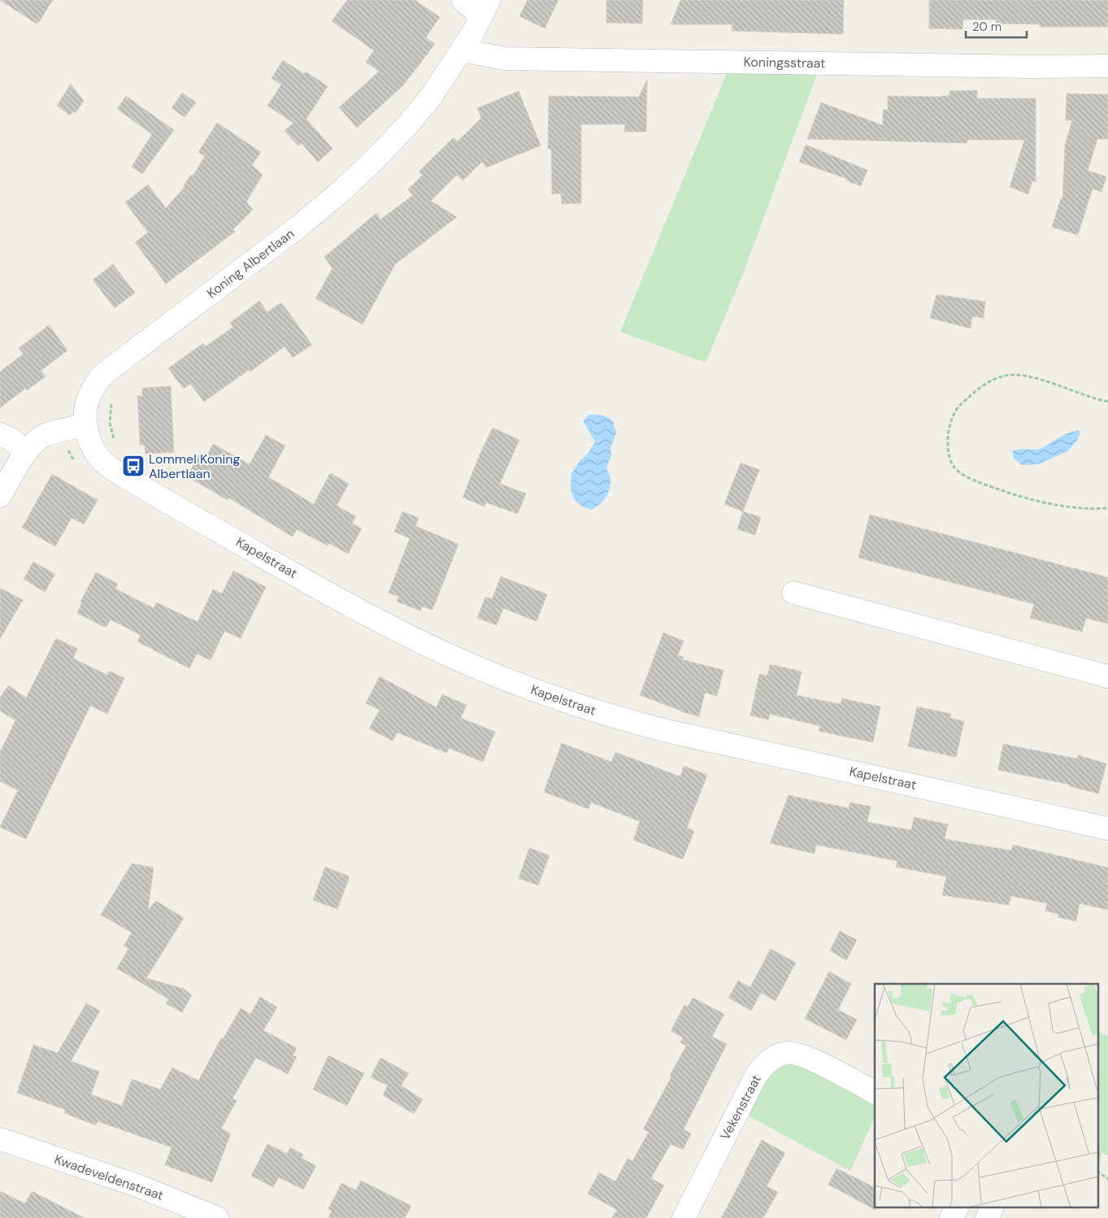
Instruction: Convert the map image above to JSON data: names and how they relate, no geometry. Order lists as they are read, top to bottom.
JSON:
{
  "streets": {
    "street": [
      "Koningsstraat",
      "Koning Albertlaan",
      "Kapelstraat",
      "Vekenstraat",
      "Kwadeveldenstraat"
    ]
  },
  "crossings": [
    ["Koningsstraat", "Koning Albertlaan"],
    ["Koning Albertlaan", "Kapelstraat"]
  ],
  "places": {
    "bus stop": ["Lommel Koning Albertlaan"]
  },
  "scale_bar": "20 m"
}
